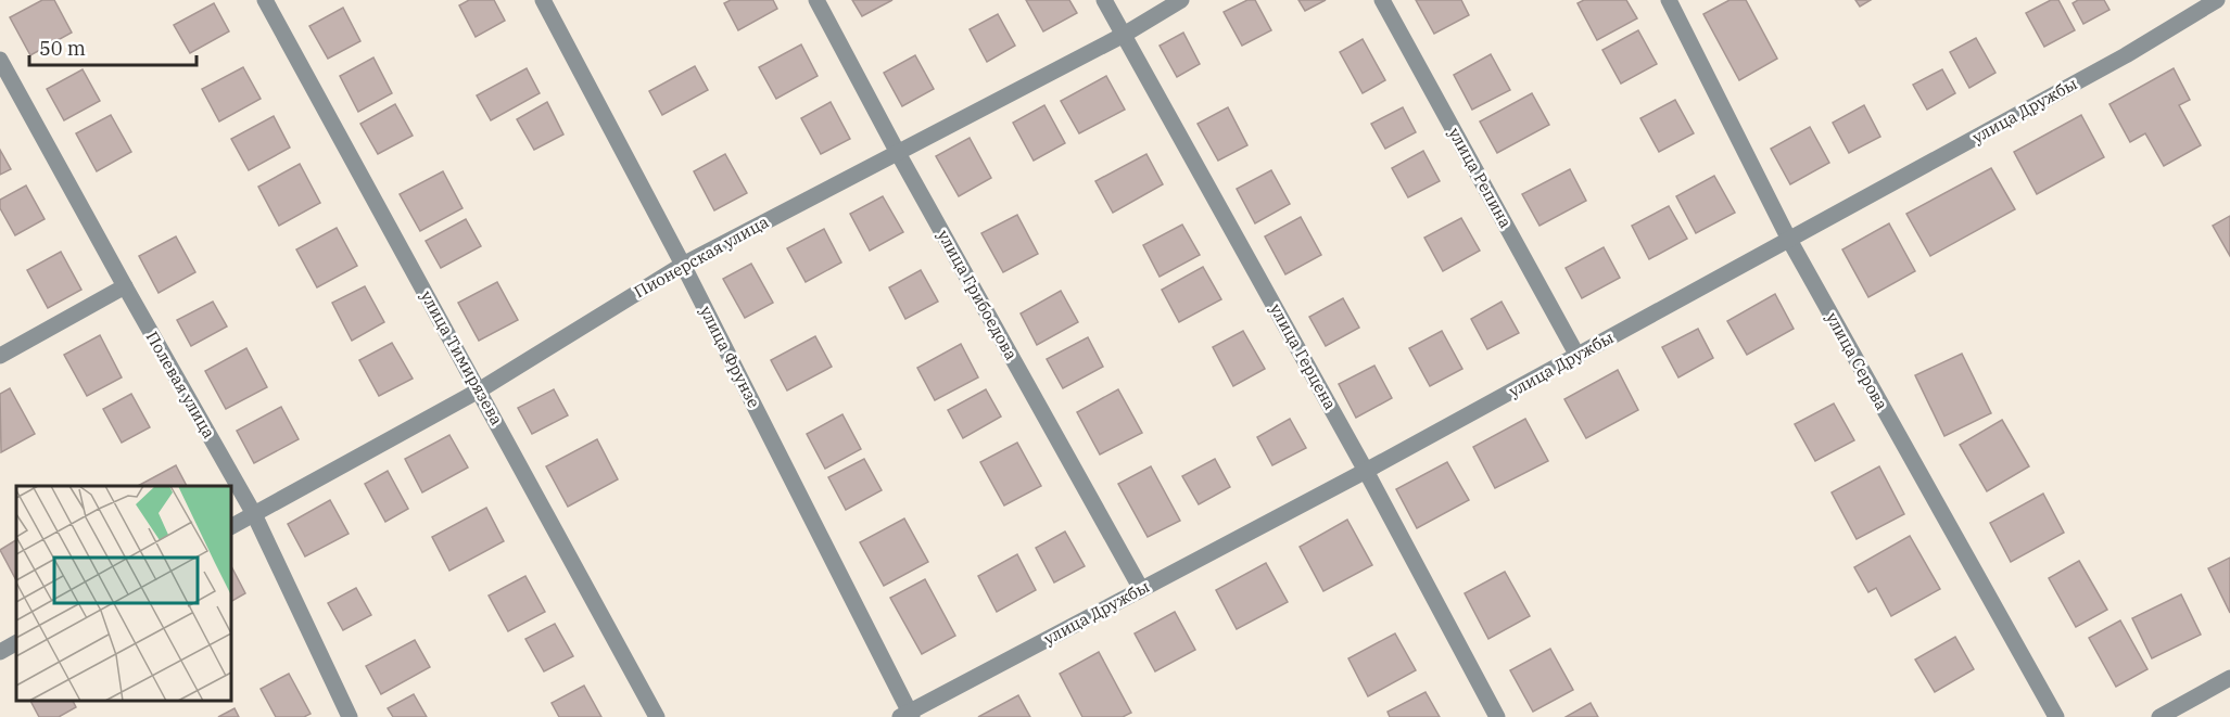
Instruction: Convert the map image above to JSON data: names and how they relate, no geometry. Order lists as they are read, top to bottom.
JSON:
{
  "streets": {
    "street": [
      "улица Дружбы",
      "улица Репина",
      "Пионерская улица",
      "улица Грибоедова",
      "улица Фрунзе",
      "улица Герцена",
      "улица Тимирязева",
      "улица Серова",
      "Полевая улица"
    ]
  },
  "crossings": [
    ["улица Дружбы", "улица Репина"],
    ["улица Дружбы", "улица Грибоедова"],
    ["улица Дружбы", "улица Фрунзе"],
    ["улица Дружбы", "улица Герцена"],
    ["улица Дружбы", "улица Серова"],
    ["Пионерская улица", "улица Грибоедова"],
    ["Пионерская улица", "улица Фрунзе"],
    ["Пионерская улица", "улица Герцена"],
    ["Пионерская улица", "улица Тимирязева"],
    ["Пионерская улица", "Полевая улица"]
  ],
  "scale_bar": "50 m"
}
